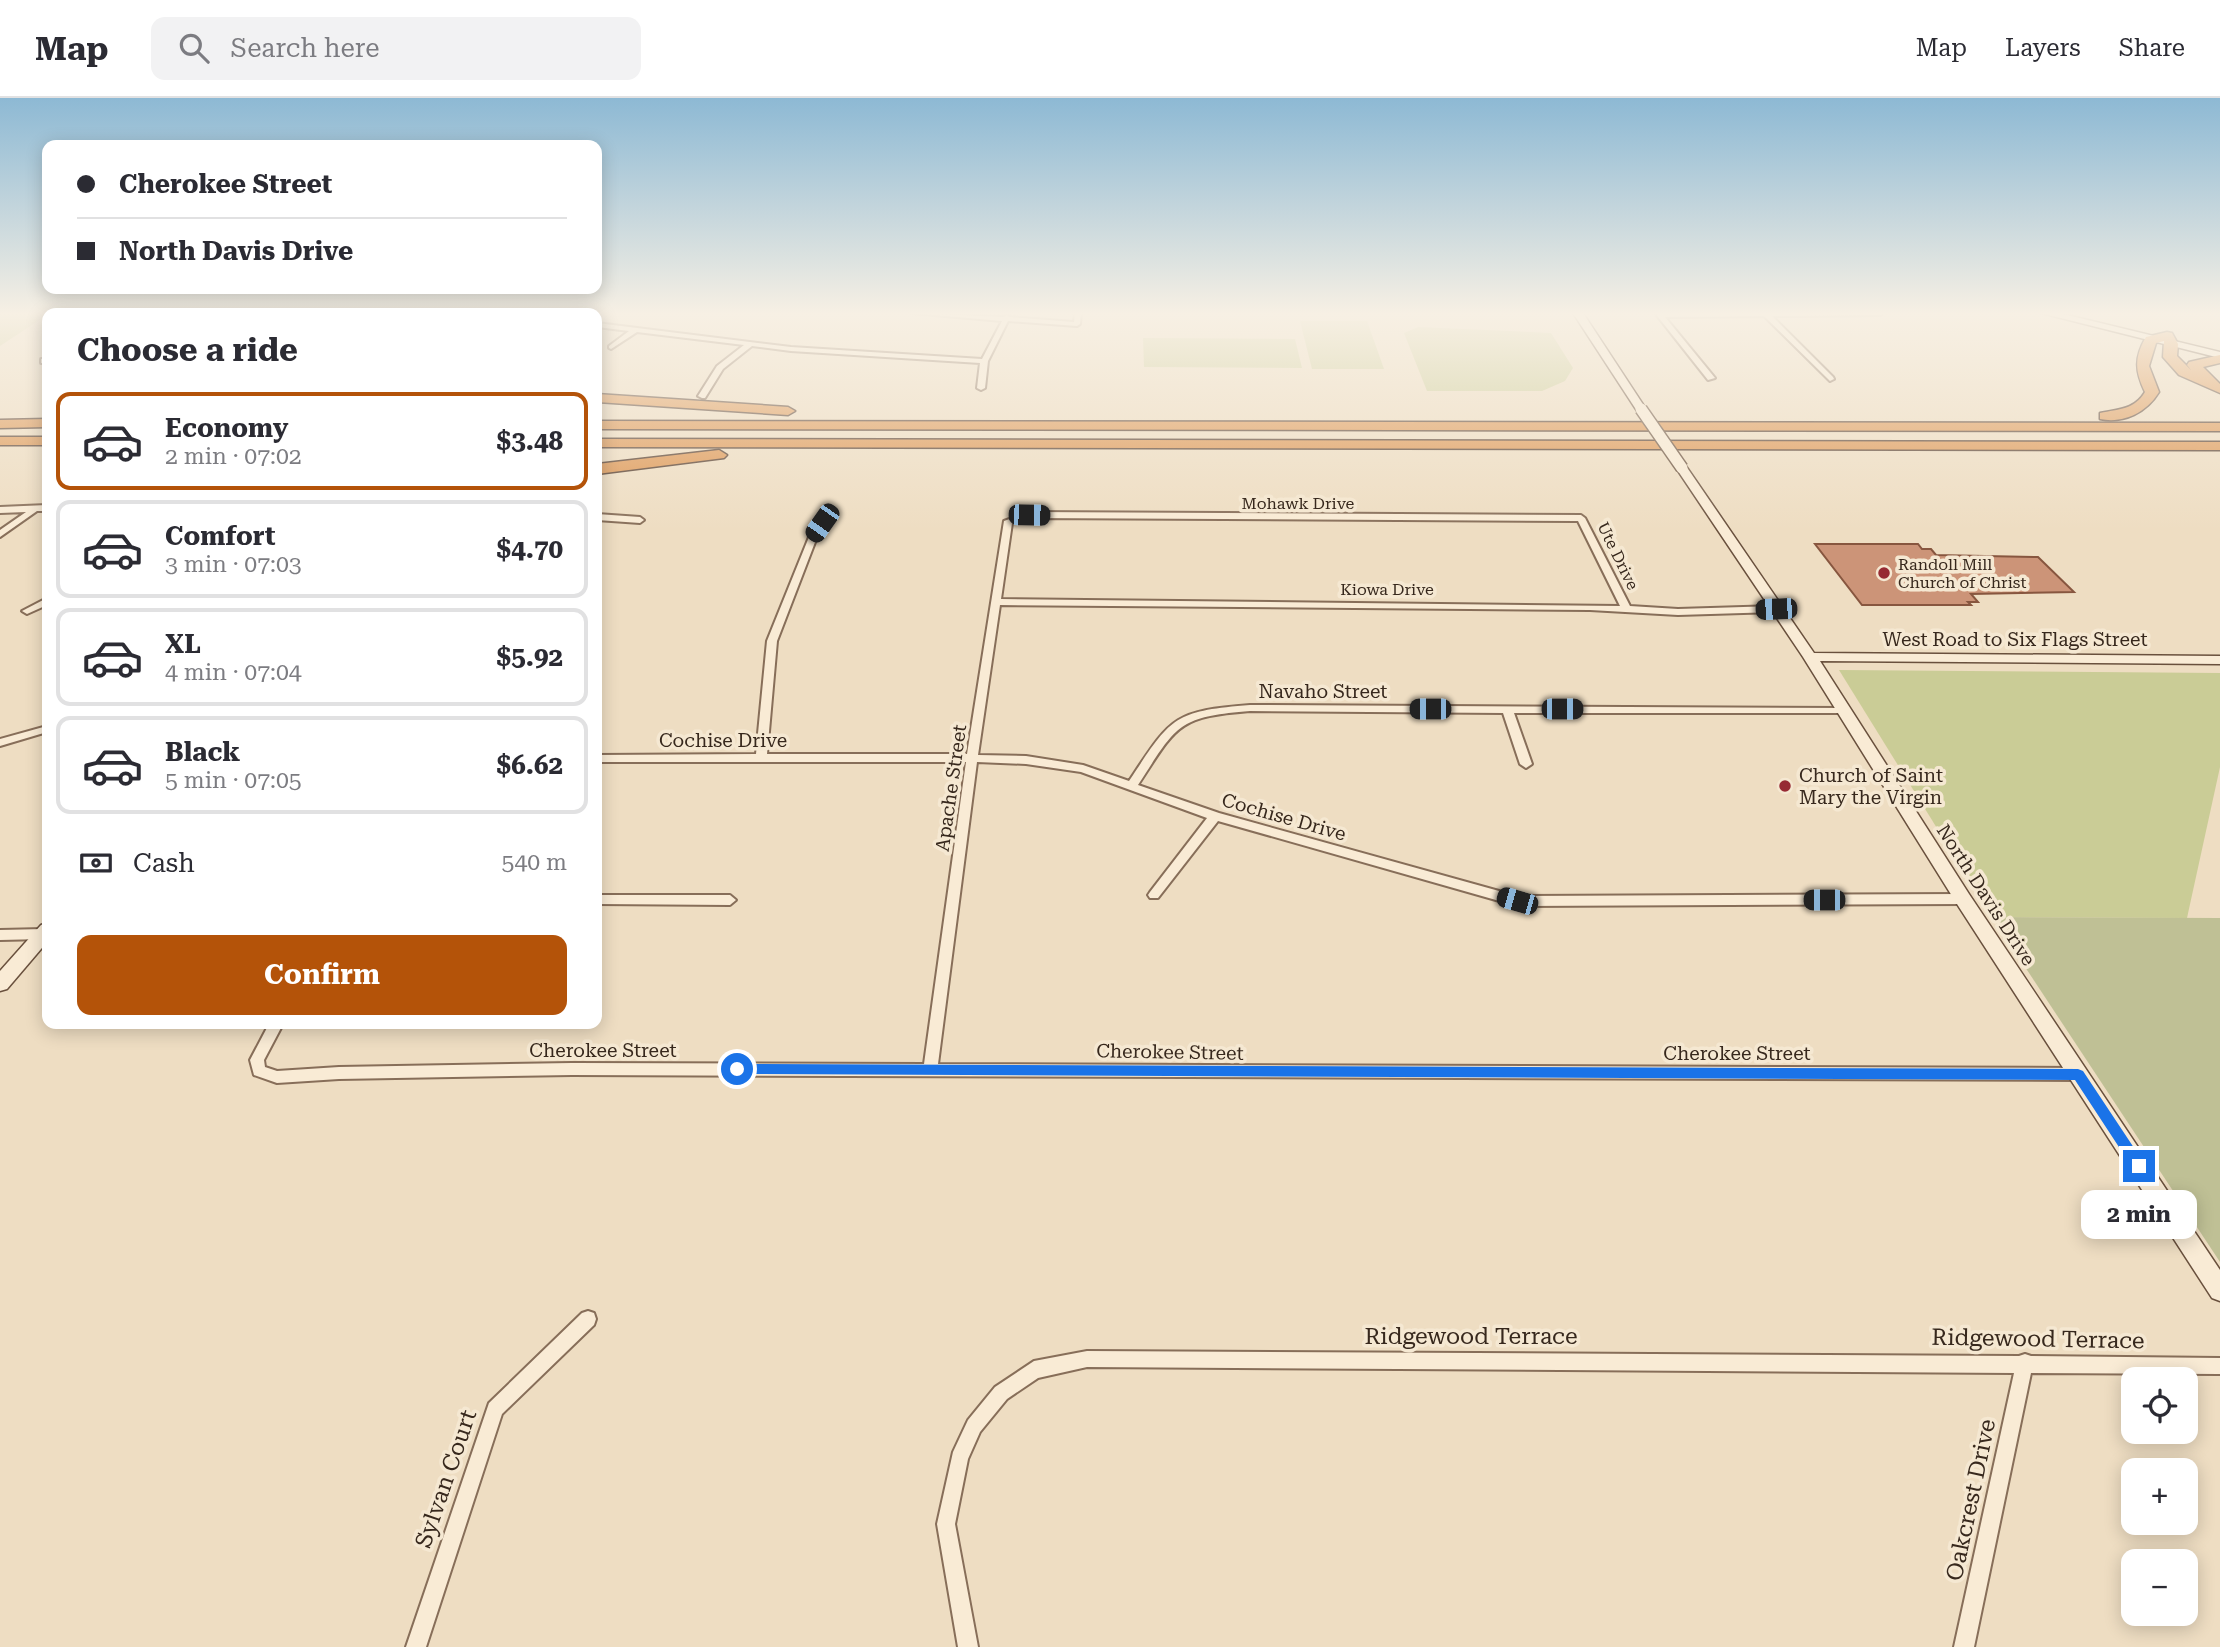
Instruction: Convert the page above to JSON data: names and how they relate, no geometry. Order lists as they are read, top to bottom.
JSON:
{
  "streets": {
    "street": [
      "Mohawk Drive",
      "Ute Drive",
      "Kiowa Drive",
      "West Road to Six Flags Street",
      "Navaho Street",
      "Cochise Drive",
      "Apache Street",
      "North Davis Drive",
      "Cherokee Street",
      "Ridgewood Terrace",
      "Sylvan Court",
      "Oakcrest Drive"
    ]
  },
  "crossings": [
    ["Mohawk Drive", "Ute Drive"],
    ["Mohawk Drive", "Apache Street"],
    ["Ute Drive", "Kiowa Drive"],
    ["Kiowa Drive", "Apache Street"],
    ["Kiowa Drive", "North Davis Drive"],
    ["West Road to Six Flags Street", "North Davis Drive"],
    ["Navaho Street", "Cochise Drive"],
    ["Navaho Street", "North Davis Drive"],
    ["Cochise Drive", "Apache Street"],
    ["Cochise Drive", "North Davis Drive"],
    ["Apache Street", "Cherokee Street"],
    ["North Davis Drive", "Cherokee Street"],
    ["Ridgewood Terrace", "Oakcrest Drive"]
  ],
  "places": ["Randoll Mill Church of Christ", "Church of Saint Mary the Virgin"],
  "page": {
    "header": "Map",
    "search": "Search here",
    "nav": ["Map", "Layers", "Share"],
    "banner": ["Cherokee Street", "North Davis Drive"],
    "heading": "Choose a ride",
    "list": [
      {
        "name": "Economy",
        "note": "2 min · 07:02",
        "value": "$3.48"
      },
      {
        "name": "Comfort",
        "note": "3 min · 07:03",
        "value": "$4.70"
      },
      {
        "name": "XL",
        "note": "4 min · 07:04",
        "value": "$5.92"
      },
      {
        "name": "Black",
        "note": "5 min · 07:05",
        "value": "$6.62"
      }
    ],
    "pay": ["Cash", "540 m"],
    "buttons": "Confirm",
    "bubble": "2 min",
    "map_buttons": ["+", "−"]
  }
}
